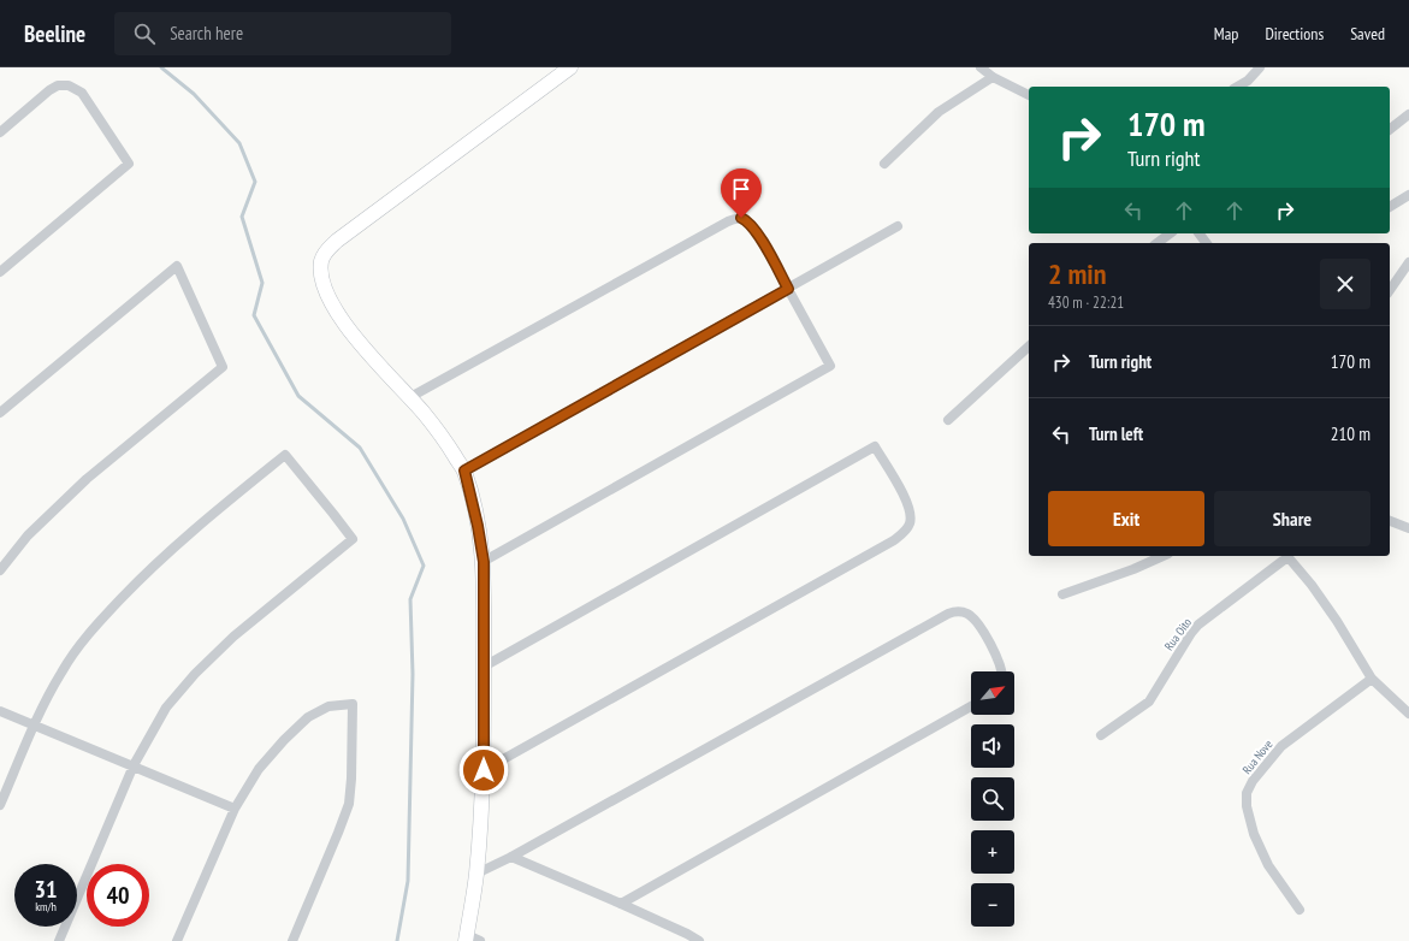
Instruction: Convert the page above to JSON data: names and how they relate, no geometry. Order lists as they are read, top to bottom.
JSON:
{
  "streets": {
    "street": ["Rua Oito", "Rua Nove"]
  },
  "north": "top right",
  "page": {
    "header": "Beeline",
    "search": "Search here",
    "nav": ["Map", "Directions", "Saved"],
    "turn": ["170 m", "Turn right"],
    "heading": ["2 min", "430 m · 22:21"],
    "list": [
      {
        "name": "Turn right",
        "value": "170 m"
      },
      {
        "name": "Turn left",
        "value": "210 m"
      }
    ],
    "buttons": ["Exit", "Share"],
    "map_buttons": ["+", "−"],
    "speed": "31 km/h",
    "limit": "40"
  }
}
